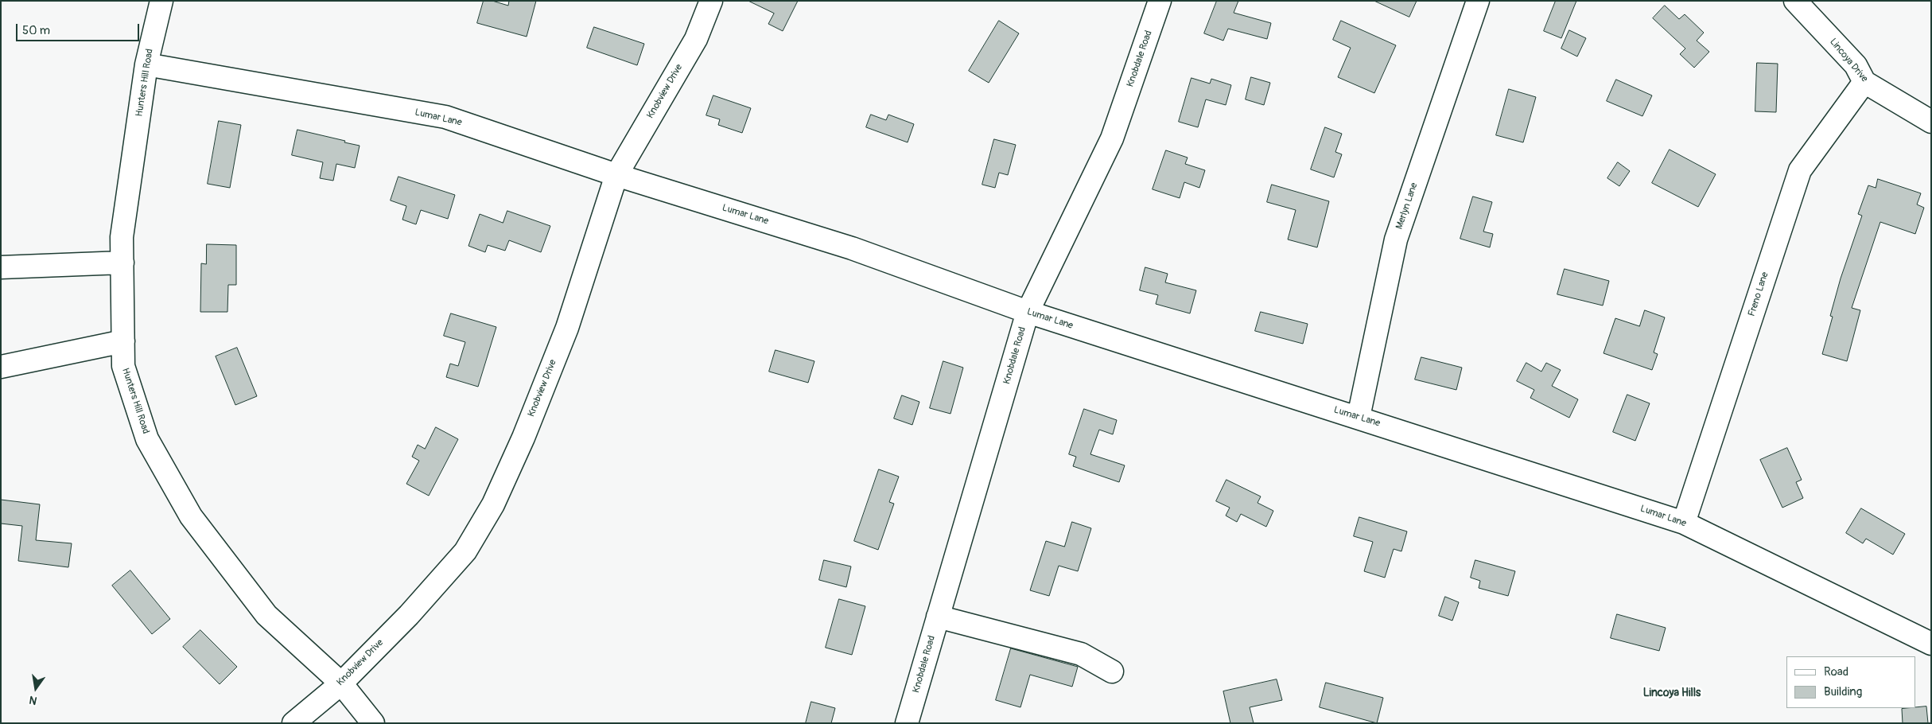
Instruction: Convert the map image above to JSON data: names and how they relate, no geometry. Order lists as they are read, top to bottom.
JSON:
{
  "streets": {
    "street": [
      "Knobdale Road",
      "Lincoya Drive",
      "Hunters Hill Road",
      "Knobview Drive",
      "Lumar Lane",
      "Merlyn Lane",
      "Freno Lane"
    ]
  },
  "crossings": [
    ["Knobdale Road", "Lumar Lane"],
    ["Lincoya Drive", "Freno Lane"],
    ["Hunters Hill Road", "Knobview Drive"],
    ["Hunters Hill Road", "Lumar Lane"],
    ["Knobview Drive", "Lumar Lane"],
    ["Lumar Lane", "Merlyn Lane"],
    ["Lumar Lane", "Freno Lane"]
  ],
  "districts": ["Lincoya Hills"],
  "legend": ["Road", "Building"],
  "scale_bar": "50 m",
  "north": "bottom"
}
